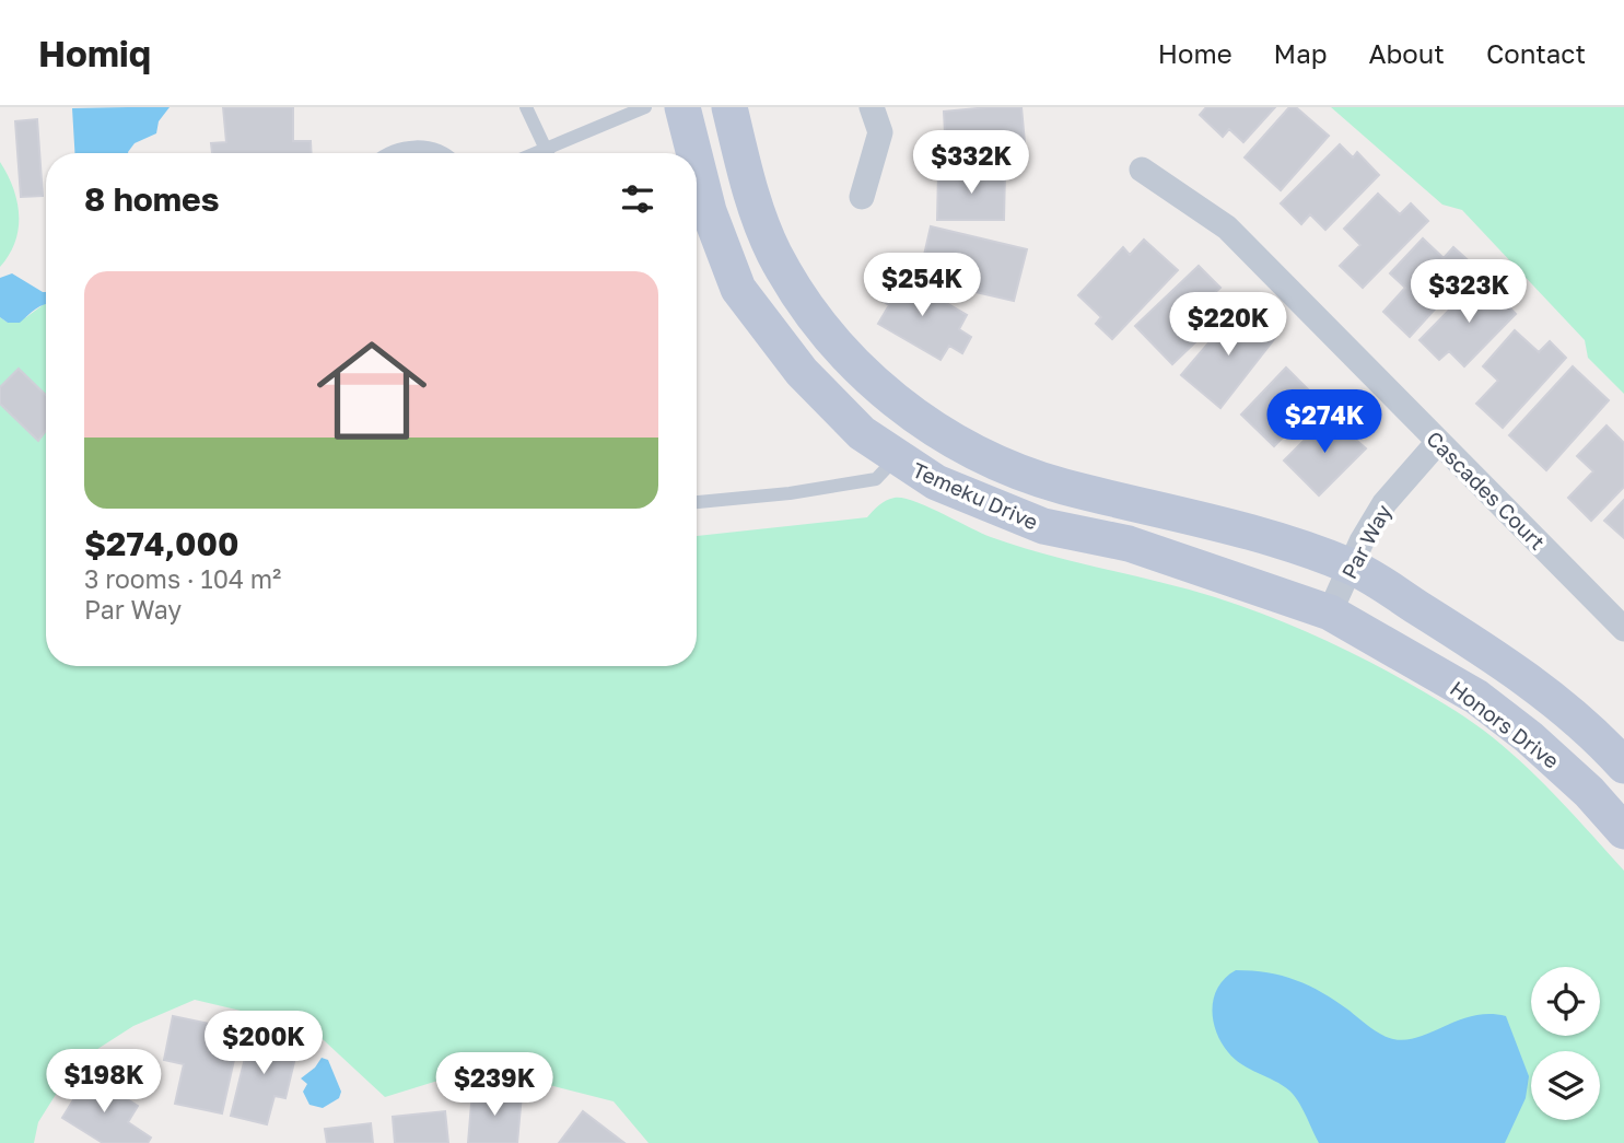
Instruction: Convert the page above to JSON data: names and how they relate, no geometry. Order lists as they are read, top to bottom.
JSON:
{
  "streets": {
    "street": [
      "Cascades Court",
      "Temeku Drive",
      "Par Way",
      "Honors Drive"
    ]
  },
  "crossings": [
    ["Cascades Court", "Par Way"],
    ["Temeku Drive", "Par Way"],
    ["Temeku Drive", "Honors Drive"],
    ["Par Way", "Honors Drive"]
  ],
  "page": {
    "header": "Homiq",
    "nav": [
      "Home",
      "Map",
      "About",
      "Contact"
    ],
    "price": [
      "$332K",
      "$254K",
      "$323K",
      "$220K",
      "$274K",
      "$200K",
      "$198K",
      "$239K"
    ],
    "heading": "8 homes",
    "list": [
      {
        "name": "$274,000",
        "note": "3 rooms · 104 m² · Par Way"
      }
    ]
  }
}
